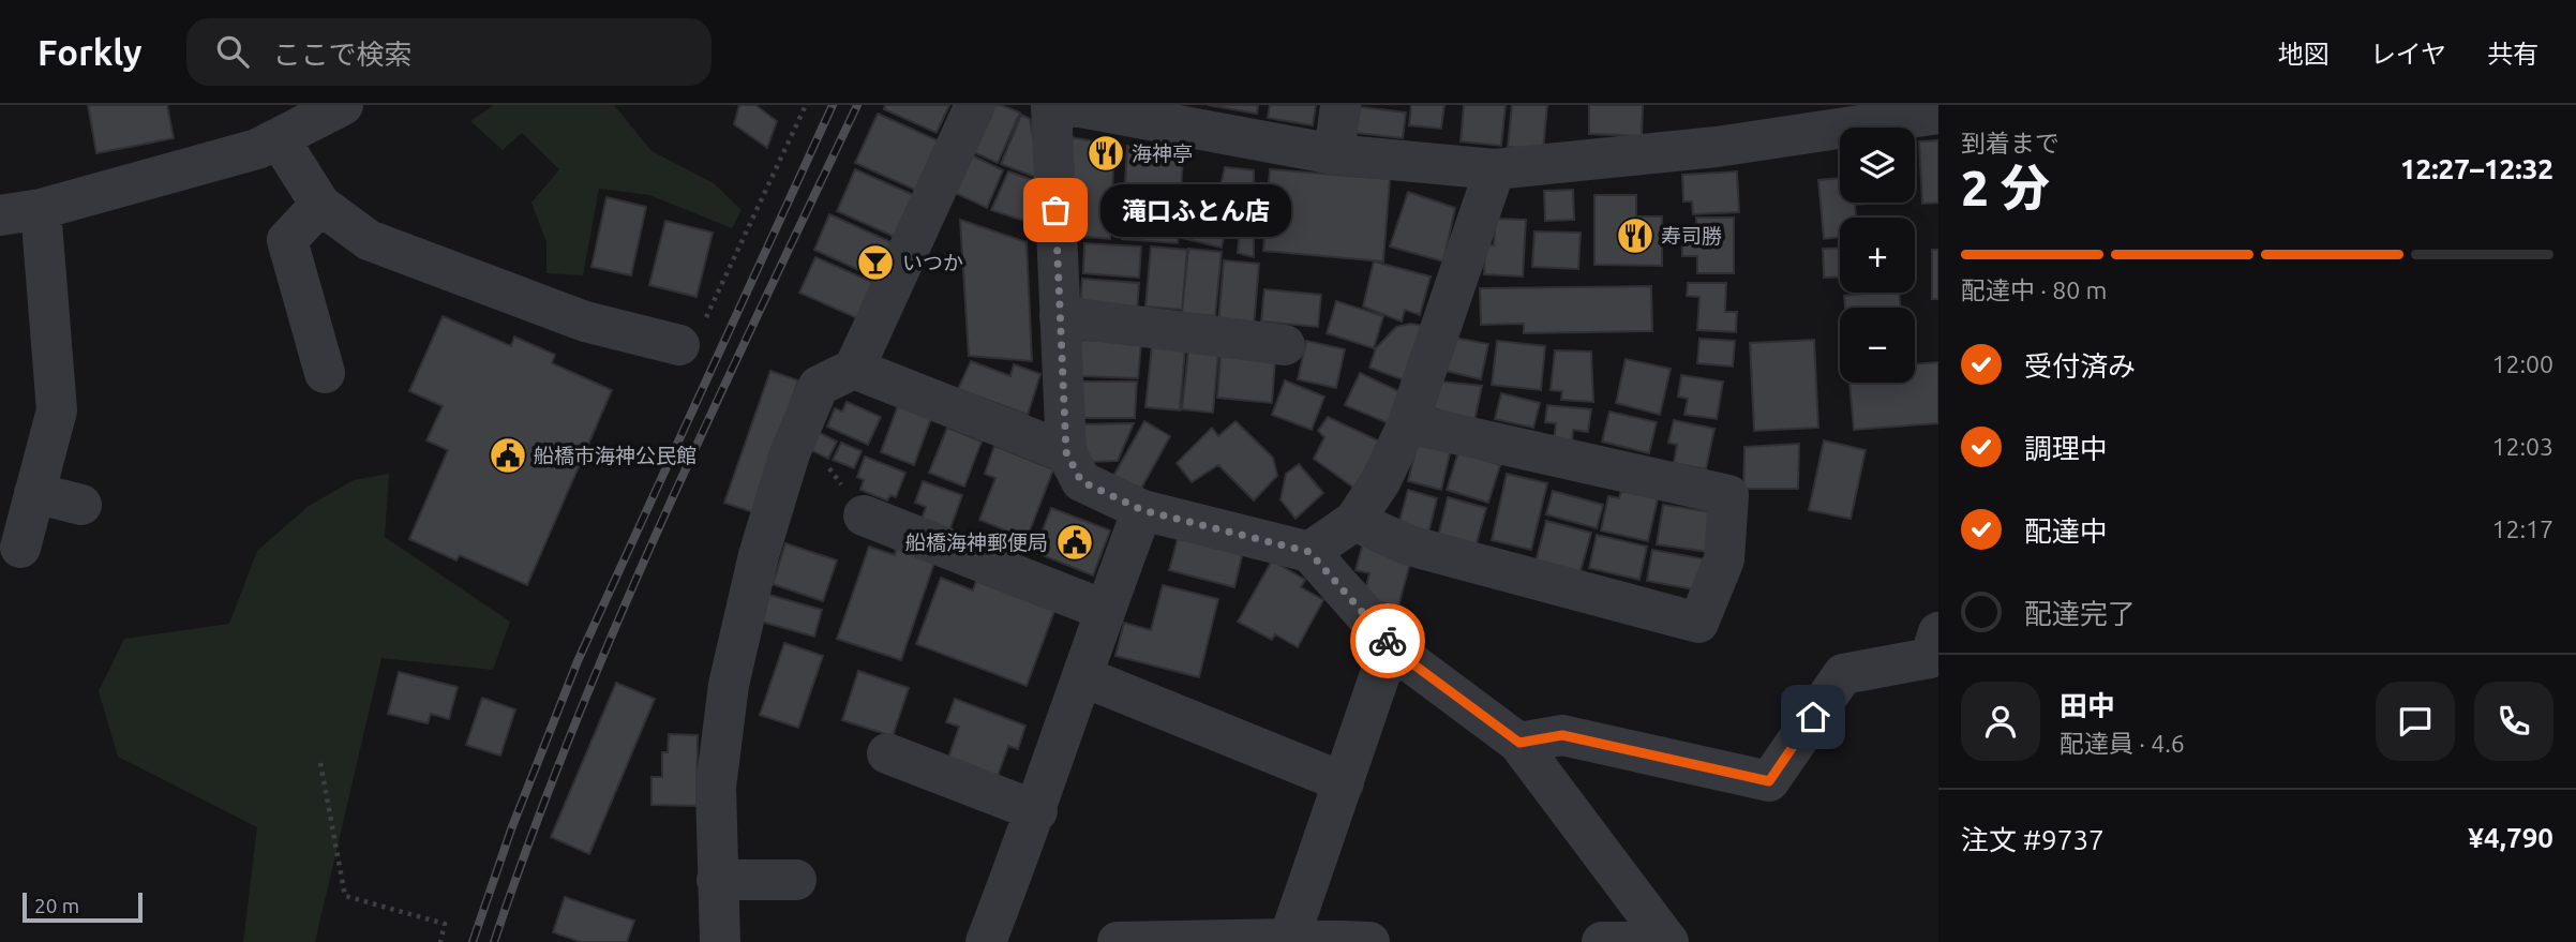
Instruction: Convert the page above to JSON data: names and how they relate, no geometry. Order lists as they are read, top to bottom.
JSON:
{
  "places": {
    "restaurant": ["海神亭", "寿司勝"],
    "other": ["滝口ふとん店"],
    "bar": ["いつか"],
    "public building": ["船橋市海神公民館", "船橋海神郵便局"]
  },
  "scale_bar": "20 m",
  "page": {
    "header": "Forkly",
    "search": "ここで検索",
    "nav": ["地図", "レイヤ", "共有"],
    "heading": ["2 分", "到着まで", "12:27–12:32"],
    "panel": [
      "田中",
      "配達員 · 4.6",
      "注文 #9737",
      "¥4,790"
    ],
    "map_buttons": ["+", "−"],
    "bubble": "滝口ふとん店",
    "bar": "配達中 · 80 m",
    "list": [
      ["受付済み", "12:00"],
      ["調理中", "12:03"],
      ["配達中", "12:17"],
      "配達完了"
    ],
    "scale": "20 m"
  }
}
